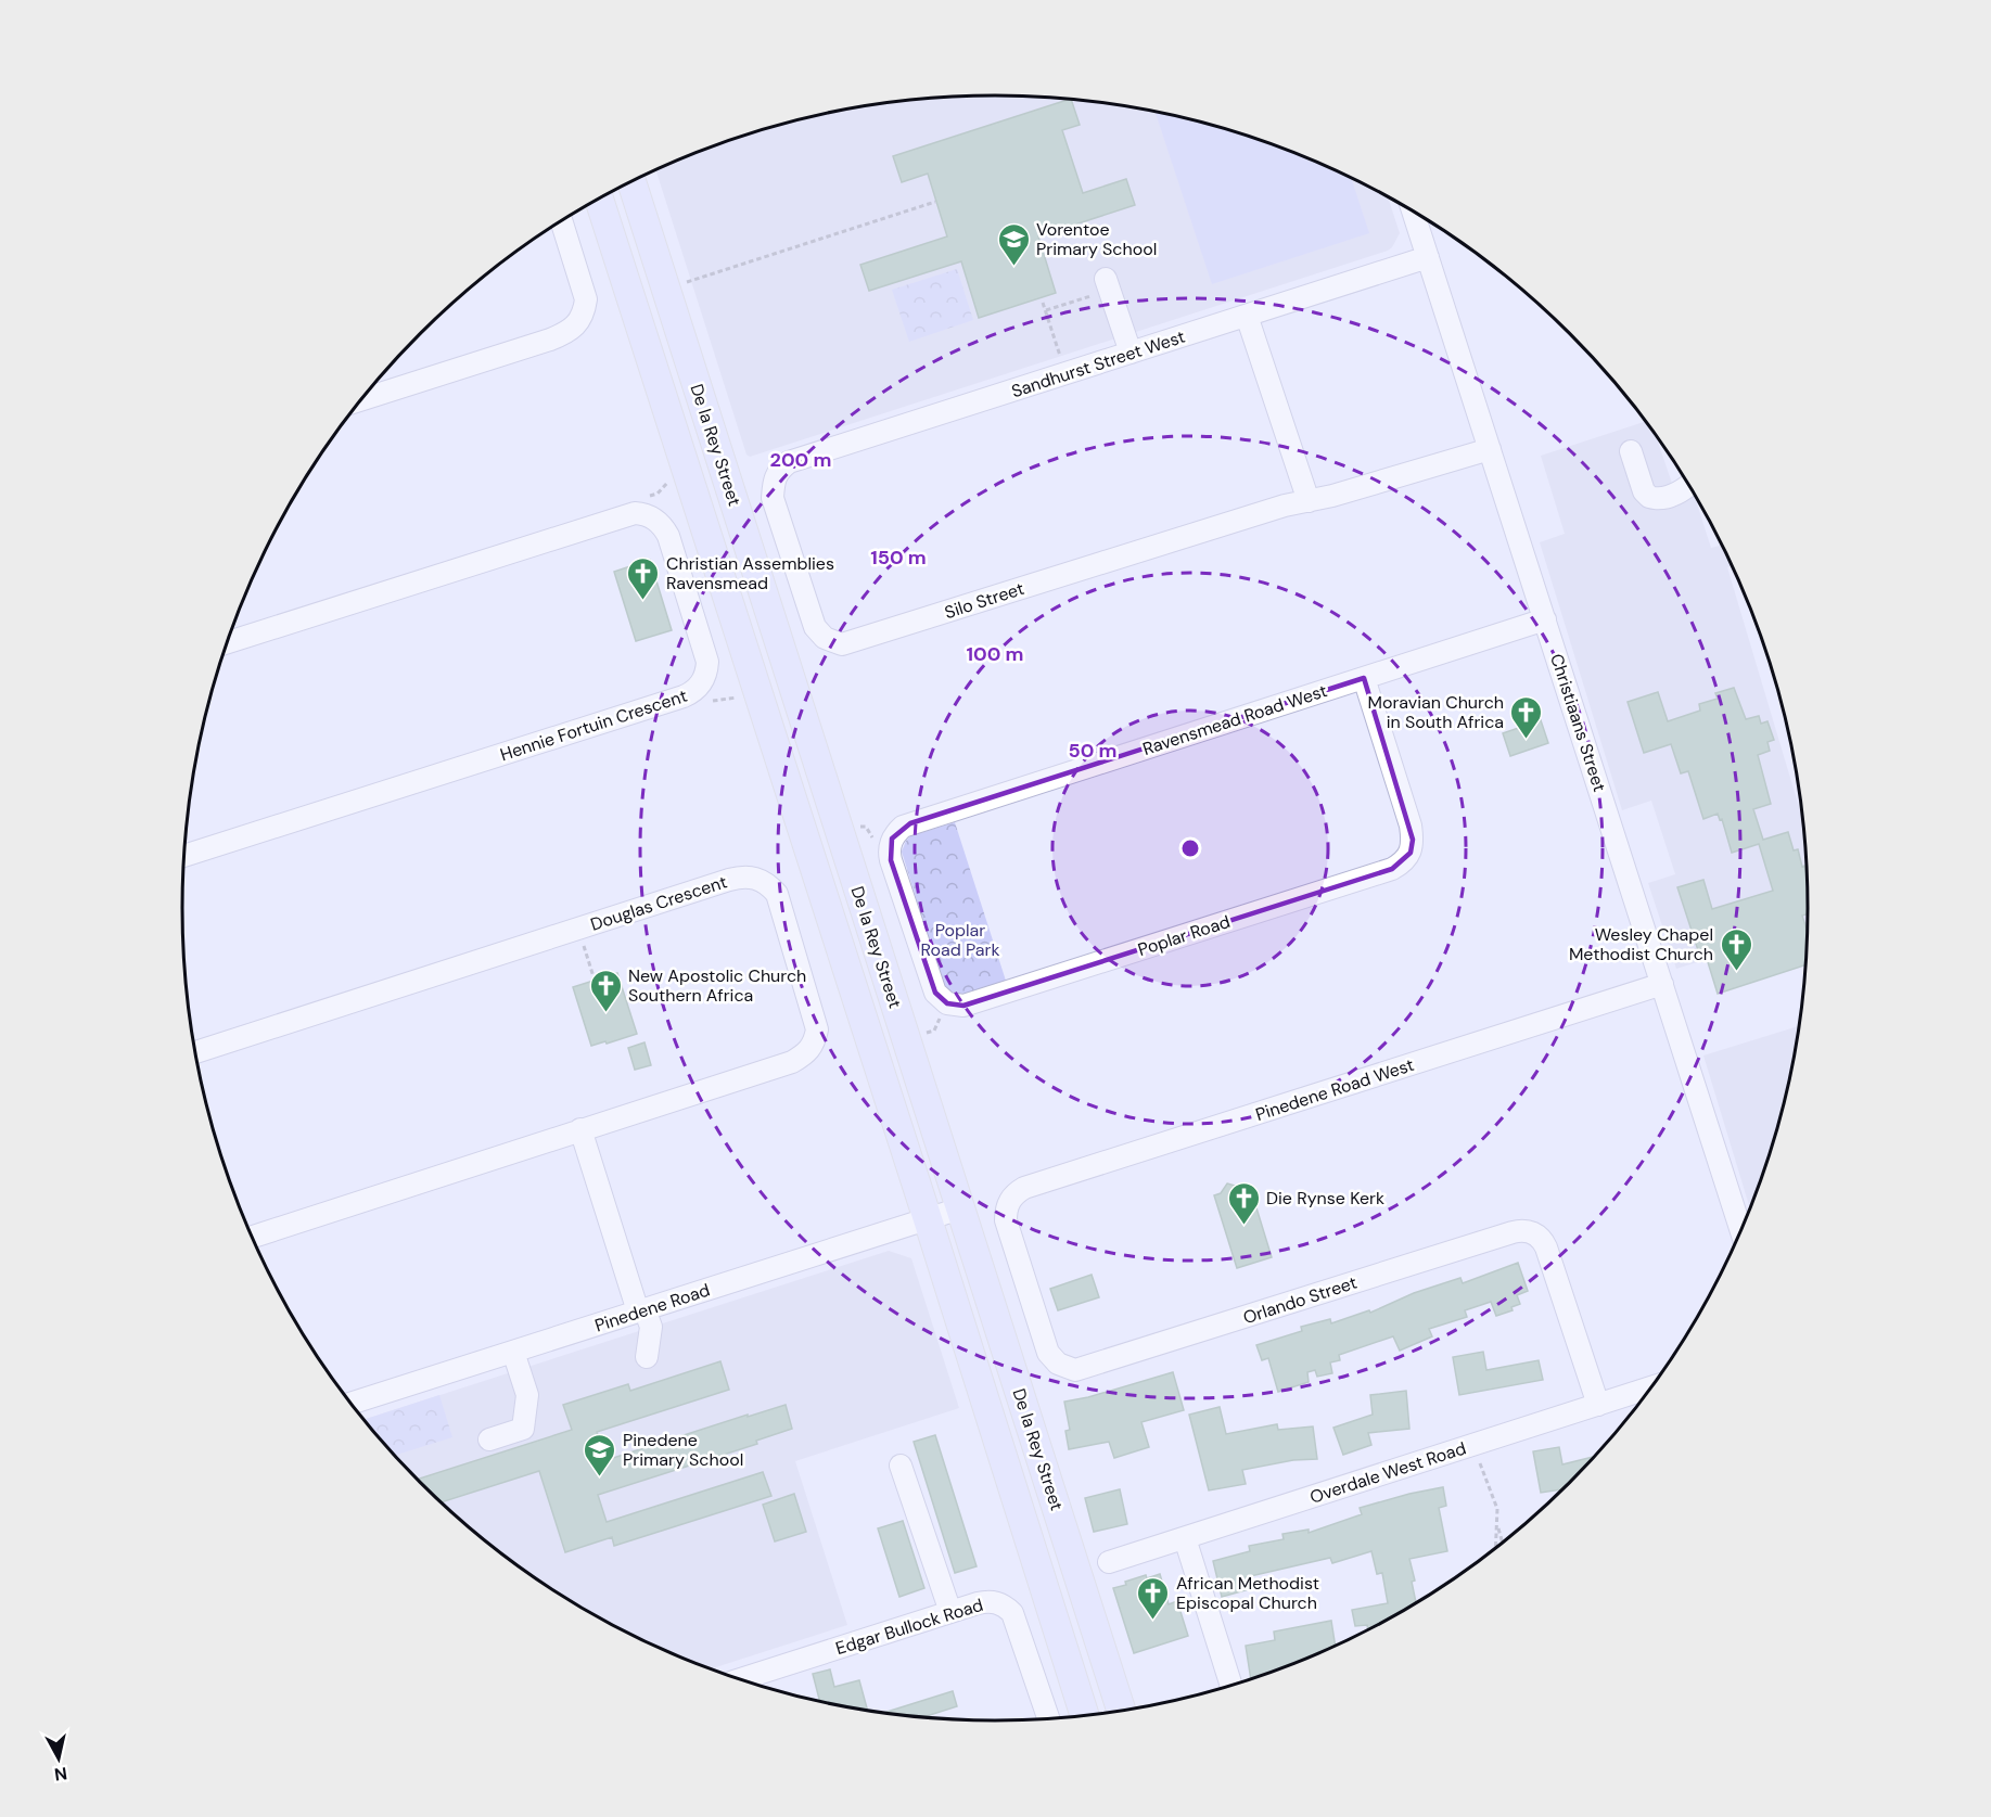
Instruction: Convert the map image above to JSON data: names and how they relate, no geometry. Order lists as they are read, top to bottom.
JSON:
{
  "streets": {
    "main road": ["De la Rey Street"],
    "street": [
      "Sandhurst Street West",
      "Silo Street",
      "Ravensmead Road West",
      "Christiaans Street",
      "Hennie Fortuin Crescent",
      "Douglas Crescent",
      "Poplar Road",
      "Pinedene Road West",
      "Orlando Street",
      "Pinedene Road",
      "Overdale West Road",
      "Edgar Bullock Road"
    ]
  },
  "crossings": [
    ["Sandhurst Street West", "Silo Street"],
    ["Sandhurst Street West", "Christiaans Street"],
    ["De la Rey Street", "Pinedene Road"],
    ["Silo Street", "Christiaans Street"],
    ["Ravensmead Road West", "Christiaans Street"],
    ["Ravensmead Road West", "Poplar Road"],
    ["Christiaans Street", "Pinedene Road West"],
    ["Pinedene Road West", "Orlando Street"],
    ["Orlando Street", "Overdale West Road"]
  ],
  "parks": ["Poplar Road Park"],
  "places": {
    "school or university": ["Vorentoe Primary School", "Pinedene Primary School"],
    "church": [
      "Christian Assemblies Ravensmead",
      "Moravian Church in South Africa",
      "Wesley Chapel Methodist Church",
      "New Apostolic Church Southern Africa",
      "Die Rynse Kerk",
      "African Methodist Episcopal Church"
    ]
  },
  "north": "bottom",
  "rings": [
    "200 m",
    "150 m",
    "100 m",
    "50 m"
  ]
}
